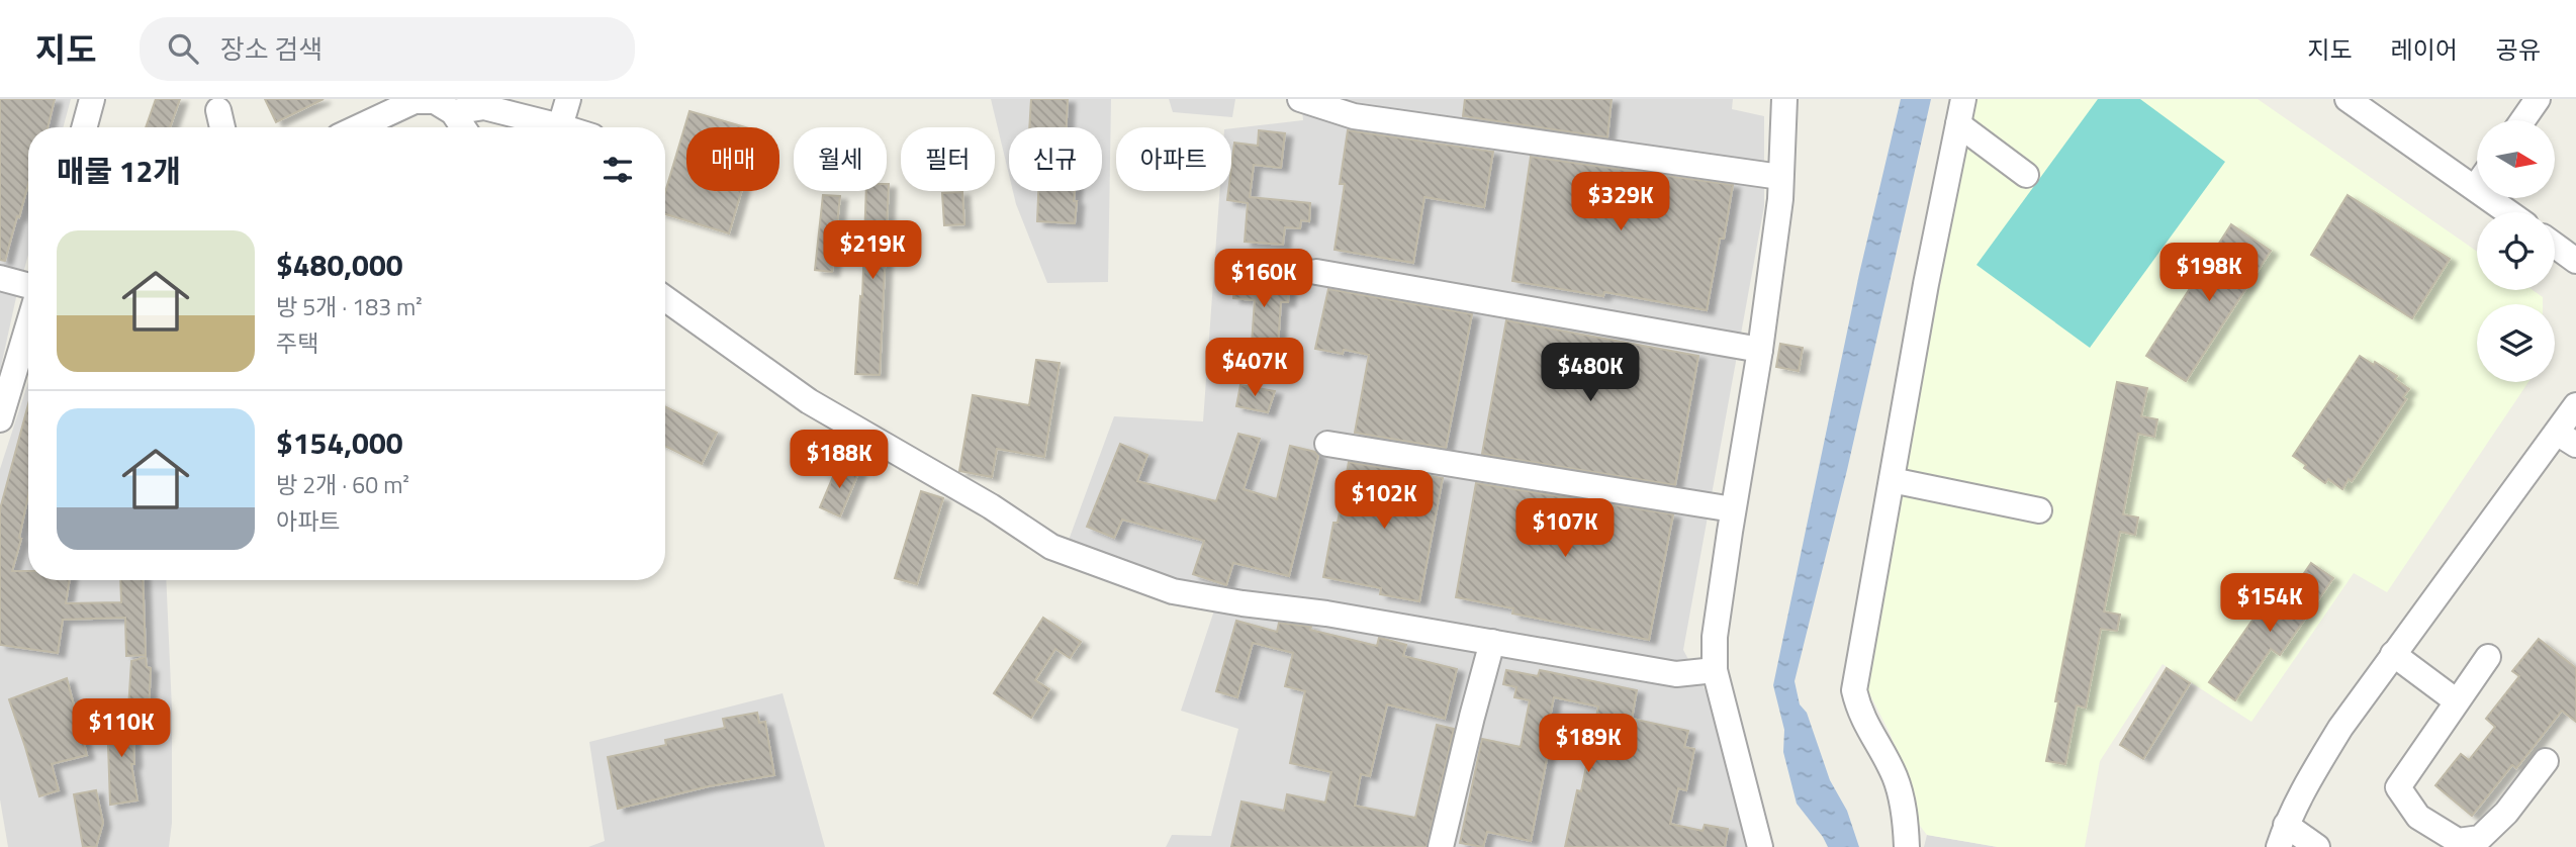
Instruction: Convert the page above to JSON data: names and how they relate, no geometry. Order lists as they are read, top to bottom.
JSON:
{
  "north": "right",
  "page": {
    "header": "지도",
    "search": "장소 검색",
    "nav": ["지도", "레이어", "공유"],
    "chip": [
      "매매",
      "월세",
      "필터",
      "신규",
      "아파트"
    ],
    "heading": "매물 12개",
    "price": [
      "$329K",
      "$219K",
      "$198K",
      "$160K",
      "$407K",
      "$480K",
      "$188K",
      "$102K",
      "$107K",
      "$154K",
      "$110K",
      "$189K"
    ],
    "list": [
      {
        "name": "$480,000",
        "note": "방 5개 · 183 m² · 주택"
      },
      {
        "name": "$154,000",
        "note": "방 2개 · 60 m² · 아파트"
      }
    ]
  }
}
